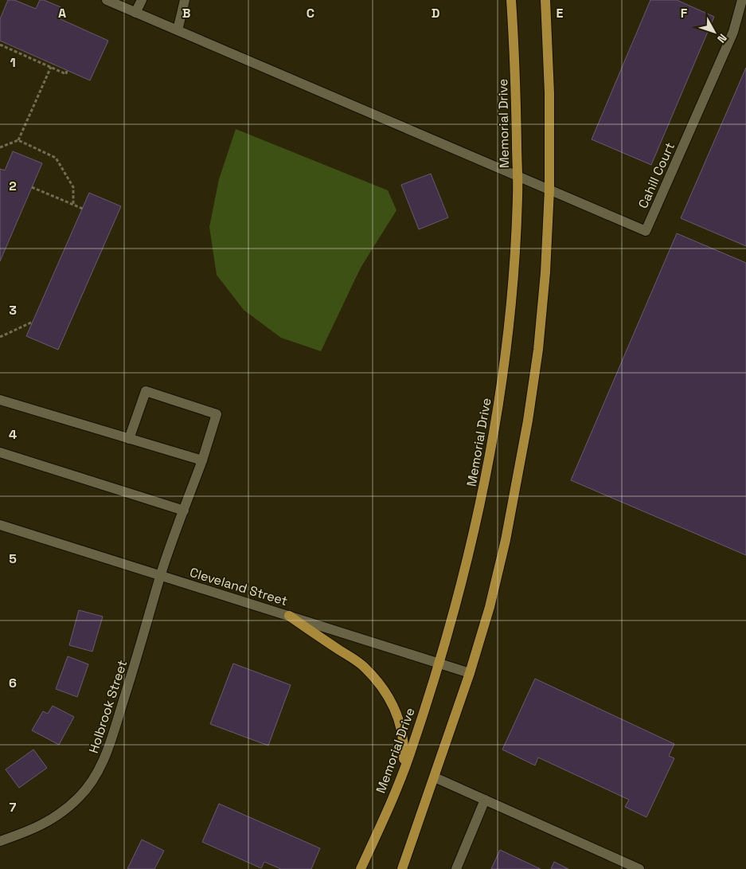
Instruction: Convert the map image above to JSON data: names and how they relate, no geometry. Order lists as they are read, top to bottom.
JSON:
{
  "streets": {
    "main road": ["Memorial Drive"],
    "street": ["Cahill Court", "Cleveland Street", "Holbrook Street"]
  },
  "crossings": [
    ["Memorial Drive", "Cahill Court"],
    ["Memorial Drive", "Cleveland Street"],
    ["Cleveland Street", "Holbrook Street"]
  ],
  "north": "bottom right",
  "grid": {
    "columns": [
      "A",
      "B",
      "C",
      "D",
      "E",
      "F"
    ],
    "rows": [
      "1",
      "2",
      "3",
      "4",
      "5",
      "6",
      "7"
    ]
  }
}
